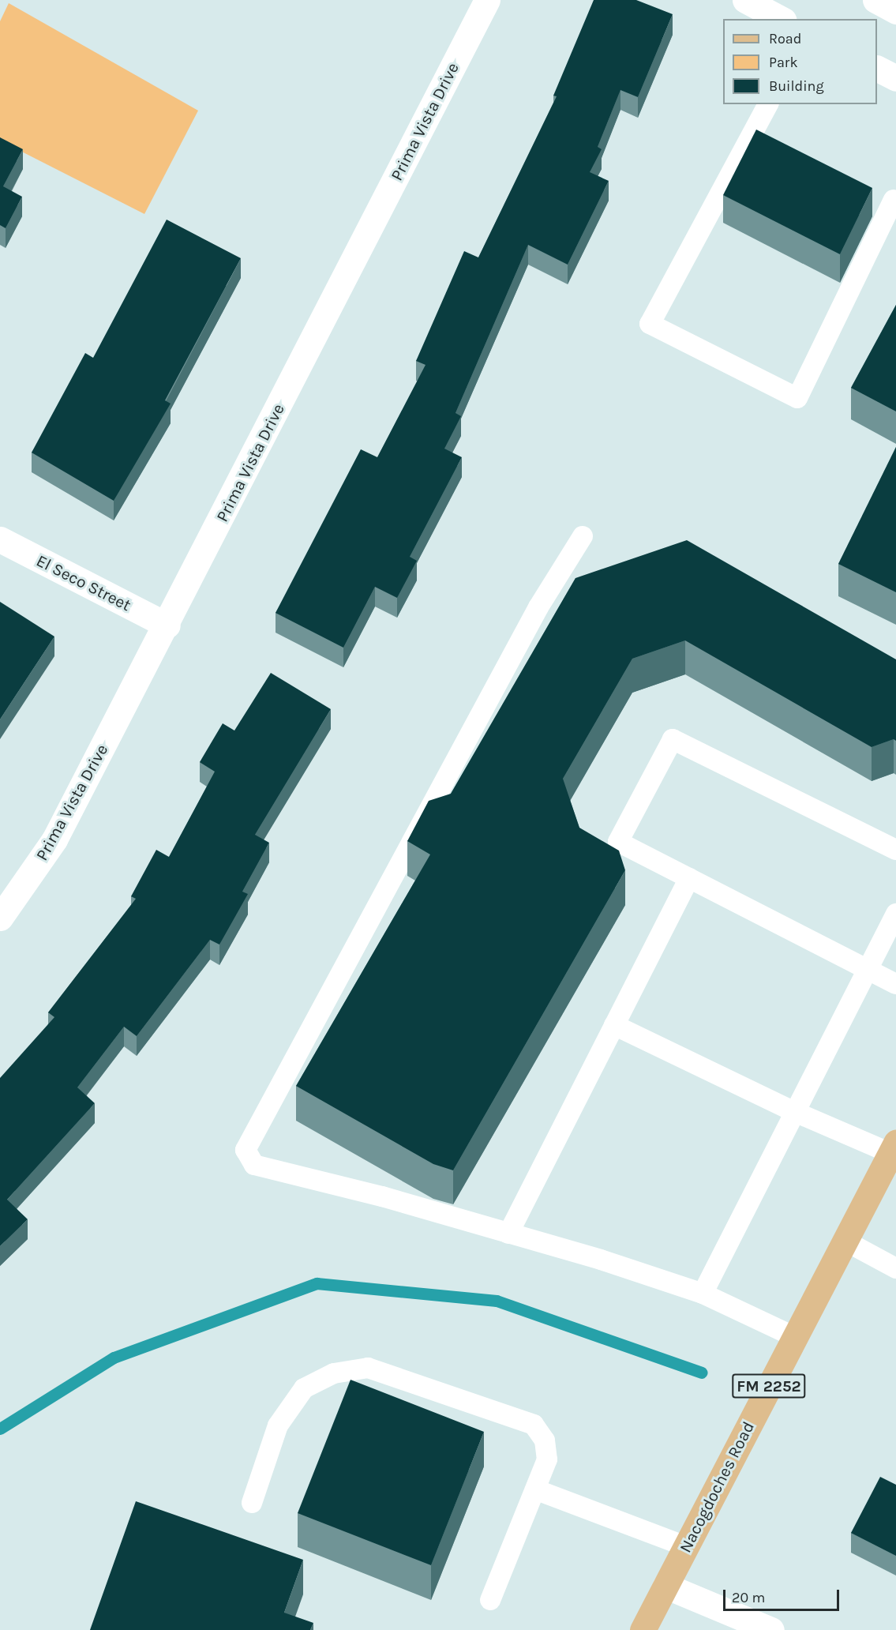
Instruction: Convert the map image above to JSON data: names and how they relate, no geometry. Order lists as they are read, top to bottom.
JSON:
{
  "streets": {
    "main road": ["FM 2252", "Nacogdoches Road"],
    "street": ["Prima Vista Drive", "El Seco Street"]
  },
  "crossings": [
    ["Prima Vista Drive", "El Seco Street"]
  ],
  "legend": ["Road", "Park", "Building"],
  "scale_bar": "20 m"
}
